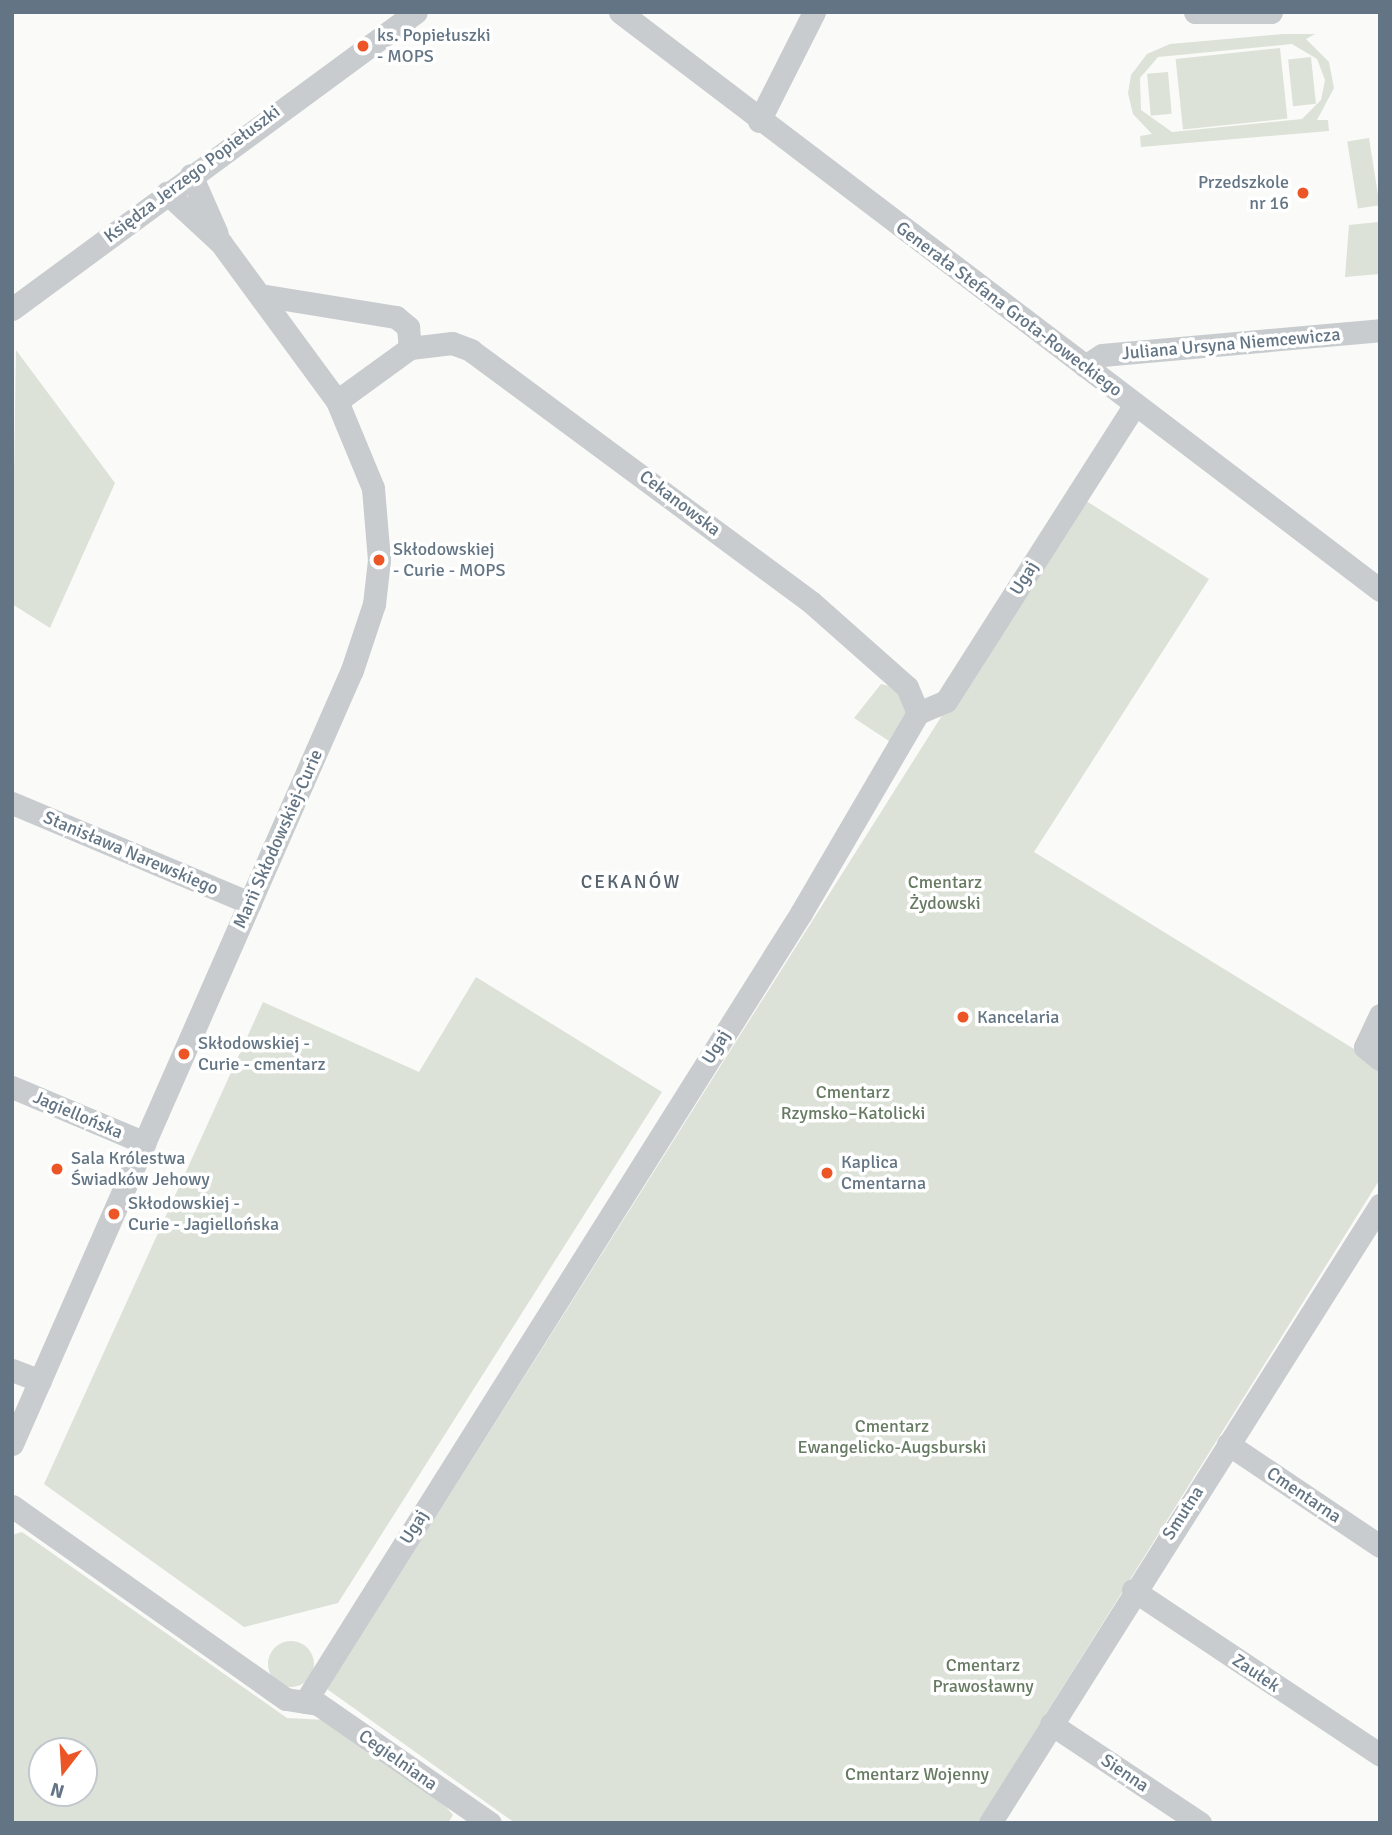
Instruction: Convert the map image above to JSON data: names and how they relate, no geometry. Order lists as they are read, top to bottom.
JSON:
{
  "streets": {
    "street": [
      "Księdza Jerzego Popiełuszki",
      "Generała Stefana Grota-Roweckiego",
      "Juliana Ursyna Niemcewicza",
      "Cekanowska",
      "Ugaj",
      "Marii Skłodowskiej-Curie",
      "Stanisława Narewskiego",
      "Jagiellońska",
      "Cmentarna",
      "Smutna",
      "Zaułek",
      "Cegielniana",
      "Sienna"
    ]
  },
  "crossings": [
    ["Księdza Jerzego Popiełuszki", "Marii Skłodowskiej-Curie"],
    ["Generała Stefana Grota-Roweckiego", "Juliana Ursyna Niemcewicza"],
    ["Generała Stefana Grota-Roweckiego", "Ugaj"],
    ["Cekanowska", "Ugaj"],
    ["Cekanowska", "Marii Skłodowskiej-Curie"],
    ["Ugaj", "Cegielniana"],
    ["Marii Skłodowskiej-Curie", "Stanisława Narewskiego"],
    ["Marii Skłodowskiej-Curie", "Jagiellońska"],
    ["Cmentarna", "Smutna"],
    ["Smutna", "Zaułek"],
    ["Smutna", "Sienna"]
  ],
  "districts": ["CEKANÓW"],
  "parks": [
    "Cmentarz Żydowski",
    "Cmentarz Rzymsko–Katolicki",
    "Cmentarz Ewangelicko-Augsburski",
    "Cmentarz Prawosławny",
    "Cmentarz Wojenny"
  ],
  "places": [
    "ks. Popiełuszki - MOPS",
    "Przedszkole nr 16",
    "Skłodowskiej - Curie - MOPS",
    "Kancelaria",
    "Skłodowskiej - Curie - cmentarz",
    "Sala Królestwa Świadków Jehowy",
    "Kaplica Cmentarna",
    "Skłodowskiej - Curie - Jagiellońska"
  ],
  "north": "bottom"
}
